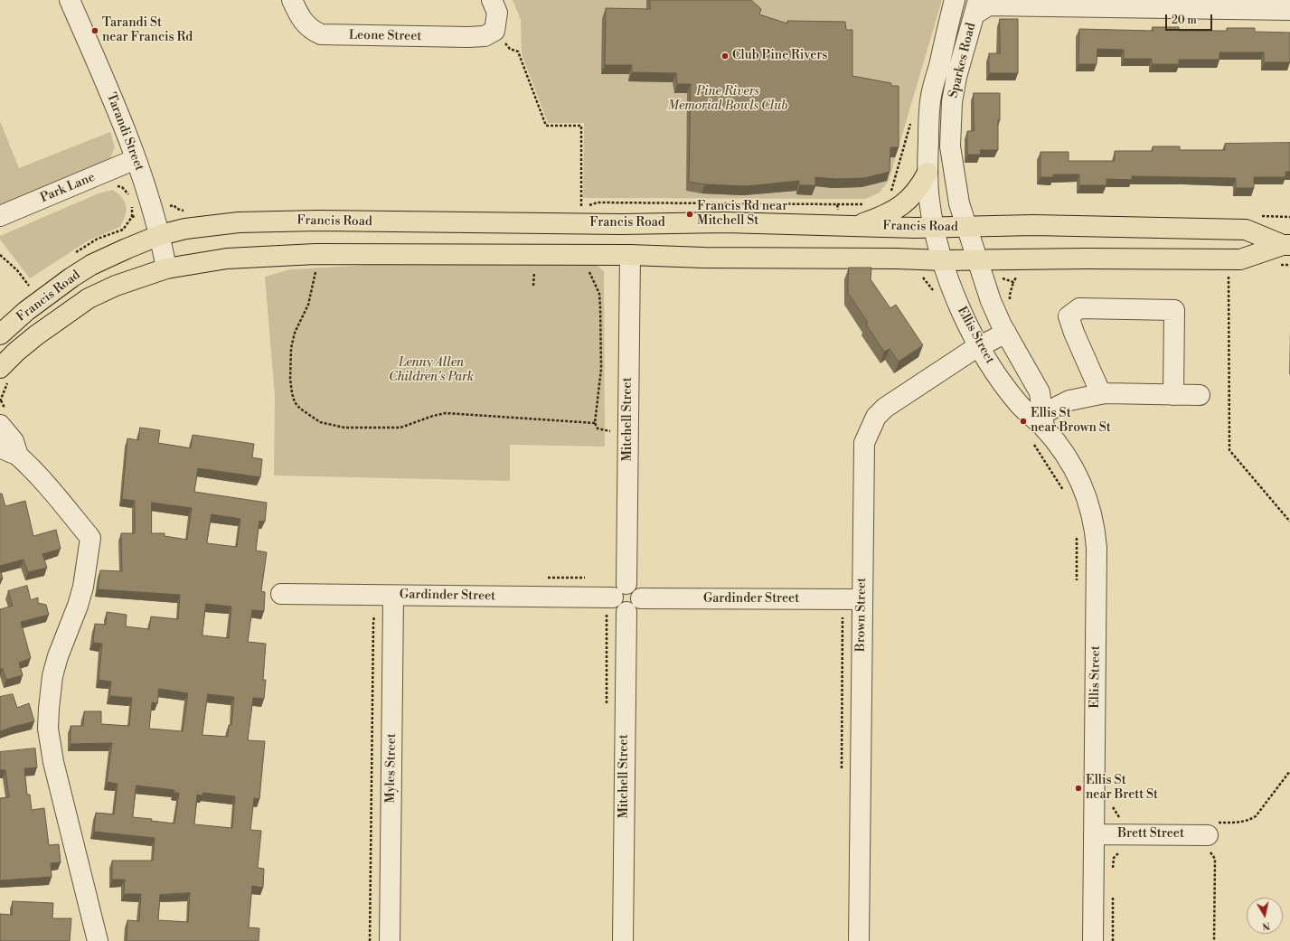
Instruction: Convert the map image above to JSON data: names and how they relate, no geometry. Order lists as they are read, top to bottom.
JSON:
{
  "streets": {
    "main road": ["Francis Road"],
    "street": [
      "Leone Street",
      "Sparkes Road",
      "Tarandi Street",
      "Park Lane",
      "Ellis Street",
      "Mitchell Street",
      "Gardinder Street",
      "Brown Street",
      "Myles Street",
      "Brett Street"
    ]
  },
  "crossings": [
    ["Sparkes Road", "Francis Road"],
    ["Sparkes Road", "Ellis Street"],
    ["Tarandi Street", "Park Lane"],
    ["Tarandi Street", "Francis Road"],
    ["Francis Road", "Ellis Street"],
    ["Francis Road", "Mitchell Street"],
    ["Ellis Street", "Brown Street"],
    ["Ellis Street", "Brett Street"],
    ["Mitchell Street", "Gardinder Street"],
    ["Gardinder Street", "Brown Street"],
    ["Gardinder Street", "Myles Street"]
  ],
  "parks": ["Pine Rivers Memorial Bowls Club", "Lenny Allen Children's Park"],
  "places": [
    "Tarandi St near Francis Rd",
    "Club Pine Rivers",
    "Francis Rd near Mitchell St",
    "Ellis St near Brown St",
    "Ellis St near Brett St"
  ],
  "scale_bar": "20 m",
  "north": "bottom"
}
